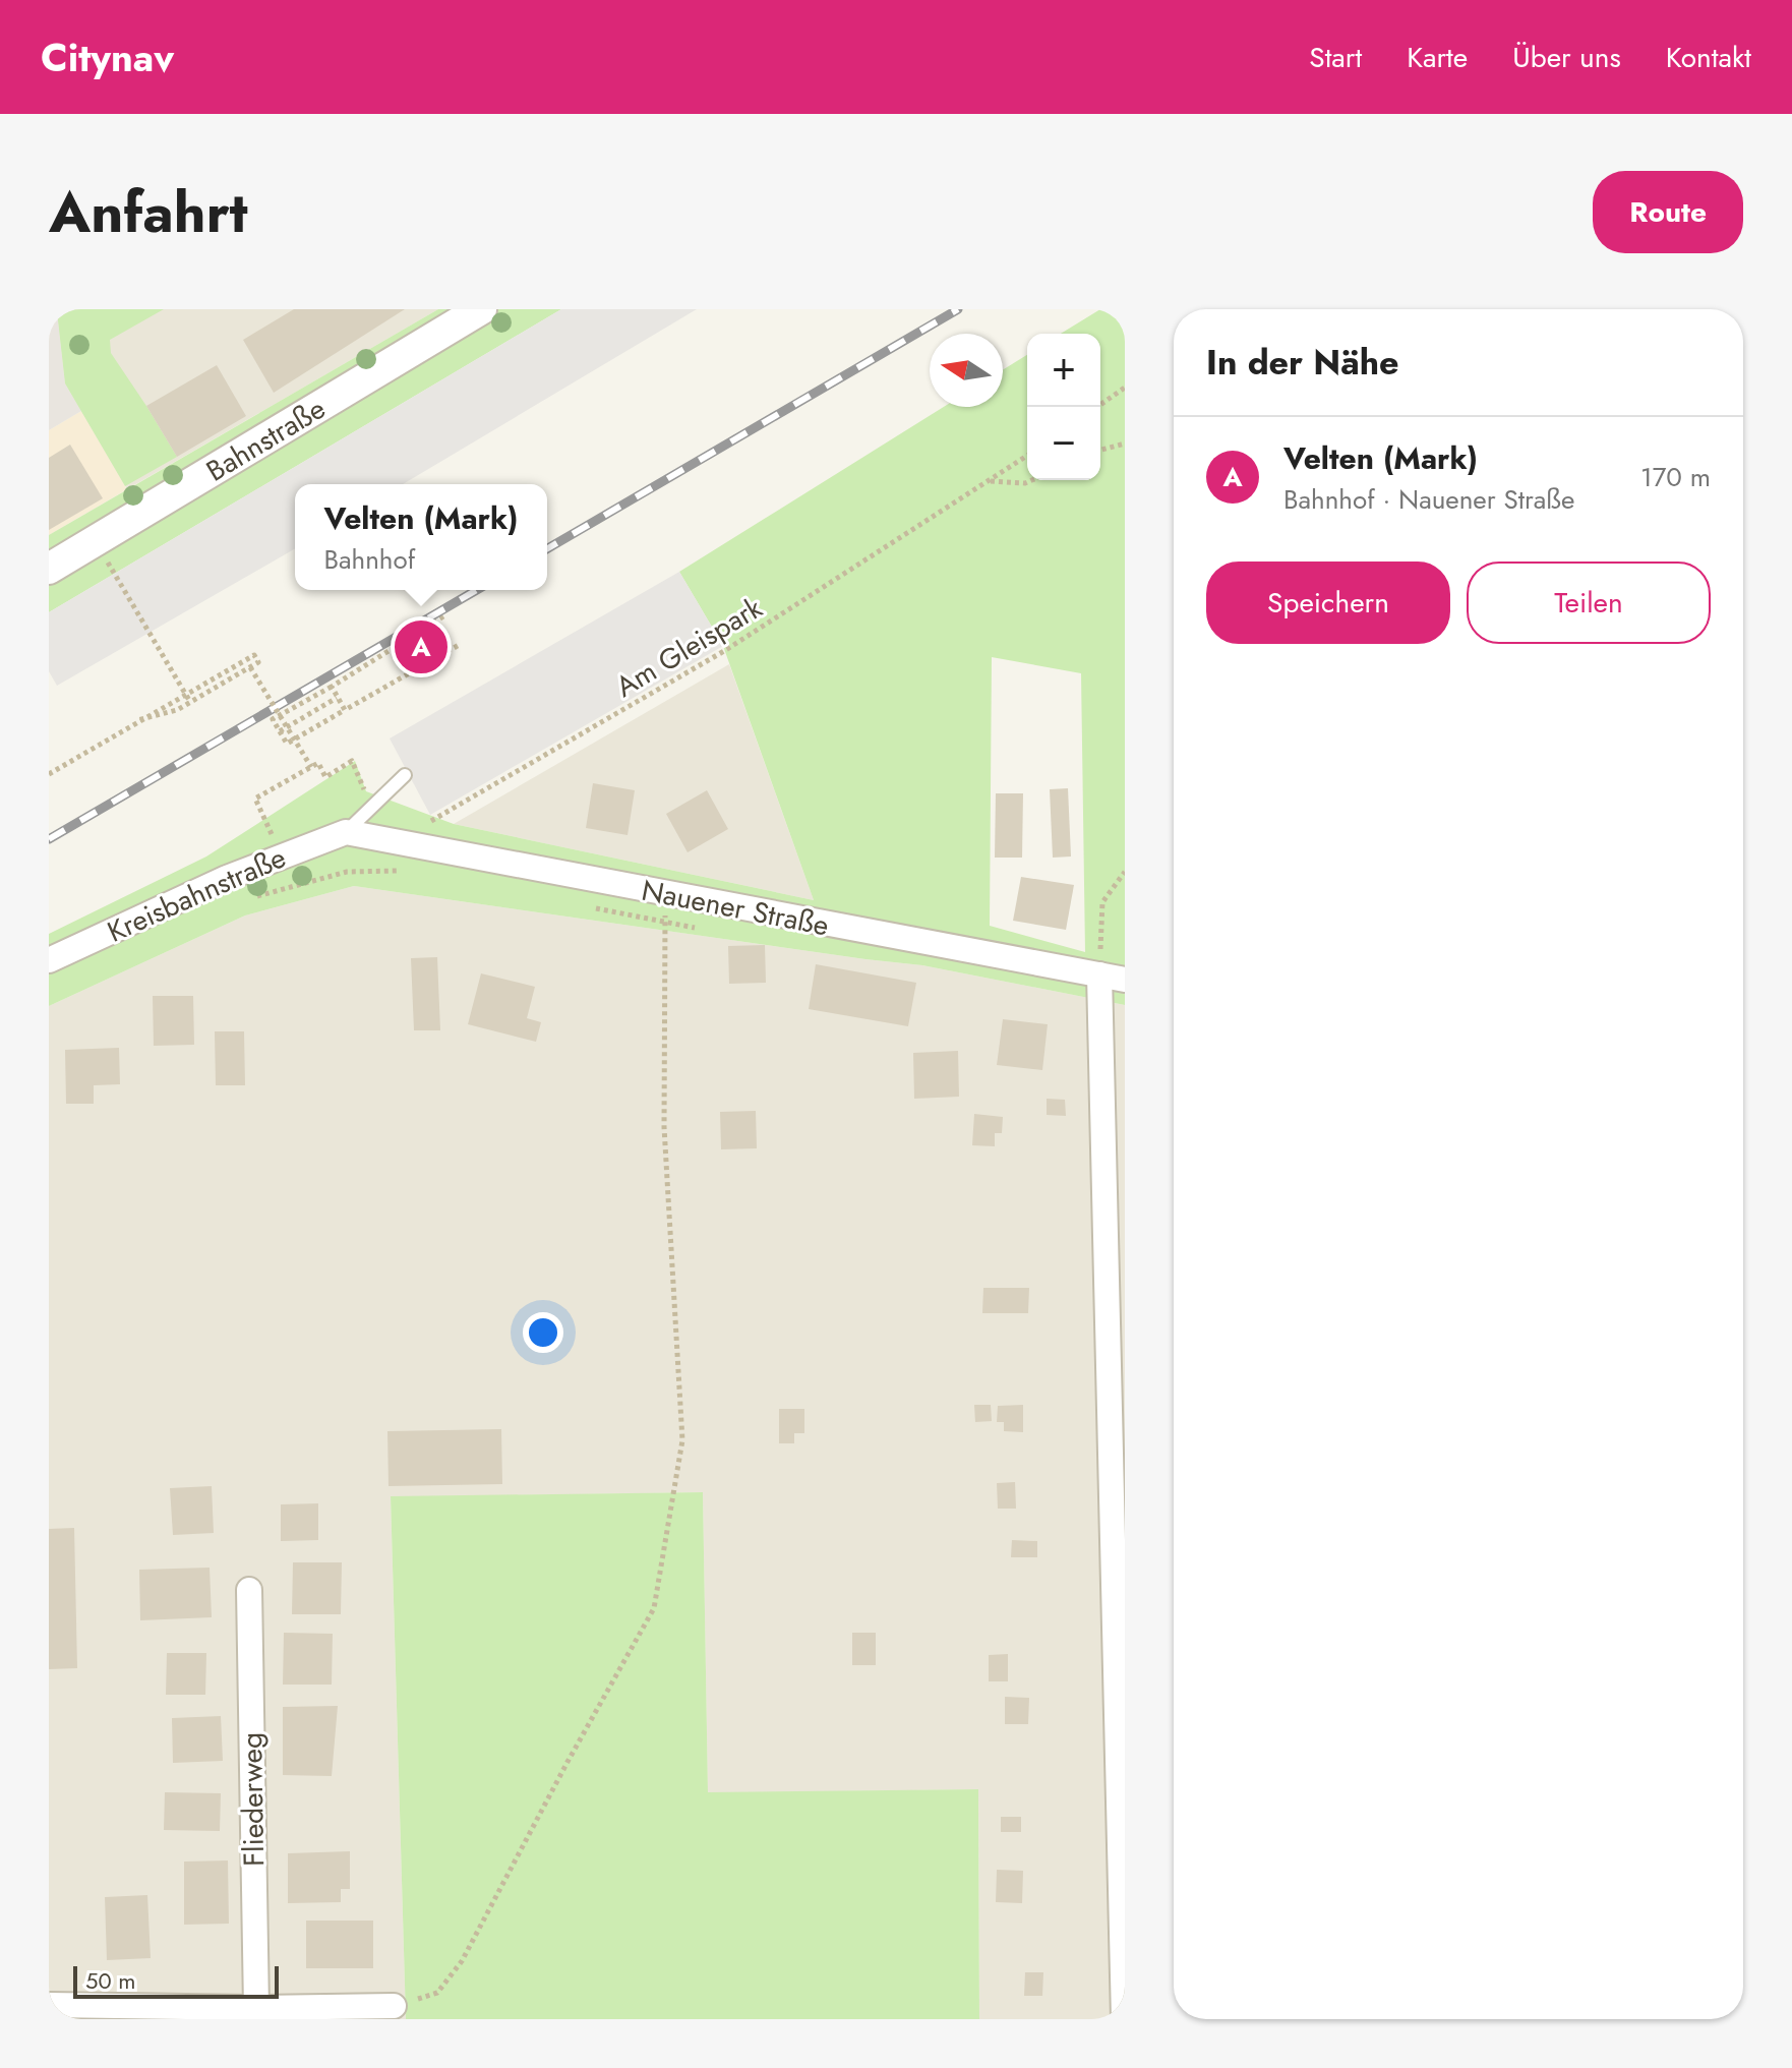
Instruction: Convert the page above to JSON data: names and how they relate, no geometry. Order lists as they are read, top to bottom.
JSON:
{
  "streets": {
    "street": [
      "Bahnstraße",
      "Kreisbahnstraße",
      "Nauener Straße",
      "Fliederweg"
    ],
    "path": ["Am Gleispark"]
  },
  "crossings": [
    ["Kreisbahnstraße", "Nauener Straße"]
  ],
  "scale_bar": "50 m",
  "north": "left",
  "page": {
    "header": "Citynav",
    "nav": [
      "Start",
      "Karte",
      "Über uns",
      "Kontakt"
    ],
    "title": "Anfahrt",
    "buttons": [
      "Route",
      ["Speichern", "Teilen"]
    ],
    "heading": "In der Nähe",
    "map_buttons": ["+", "−"],
    "list": [
      {
        "mark": "A",
        "name": "Velten (Mark)",
        "note": "Bahnhof · Nauener Straße",
        "value": "170 m"
      }
    ],
    "popup": ["Velten (Mark)", "Bahnhof"],
    "pins": "A",
    "scale": "50 m"
  }
}
